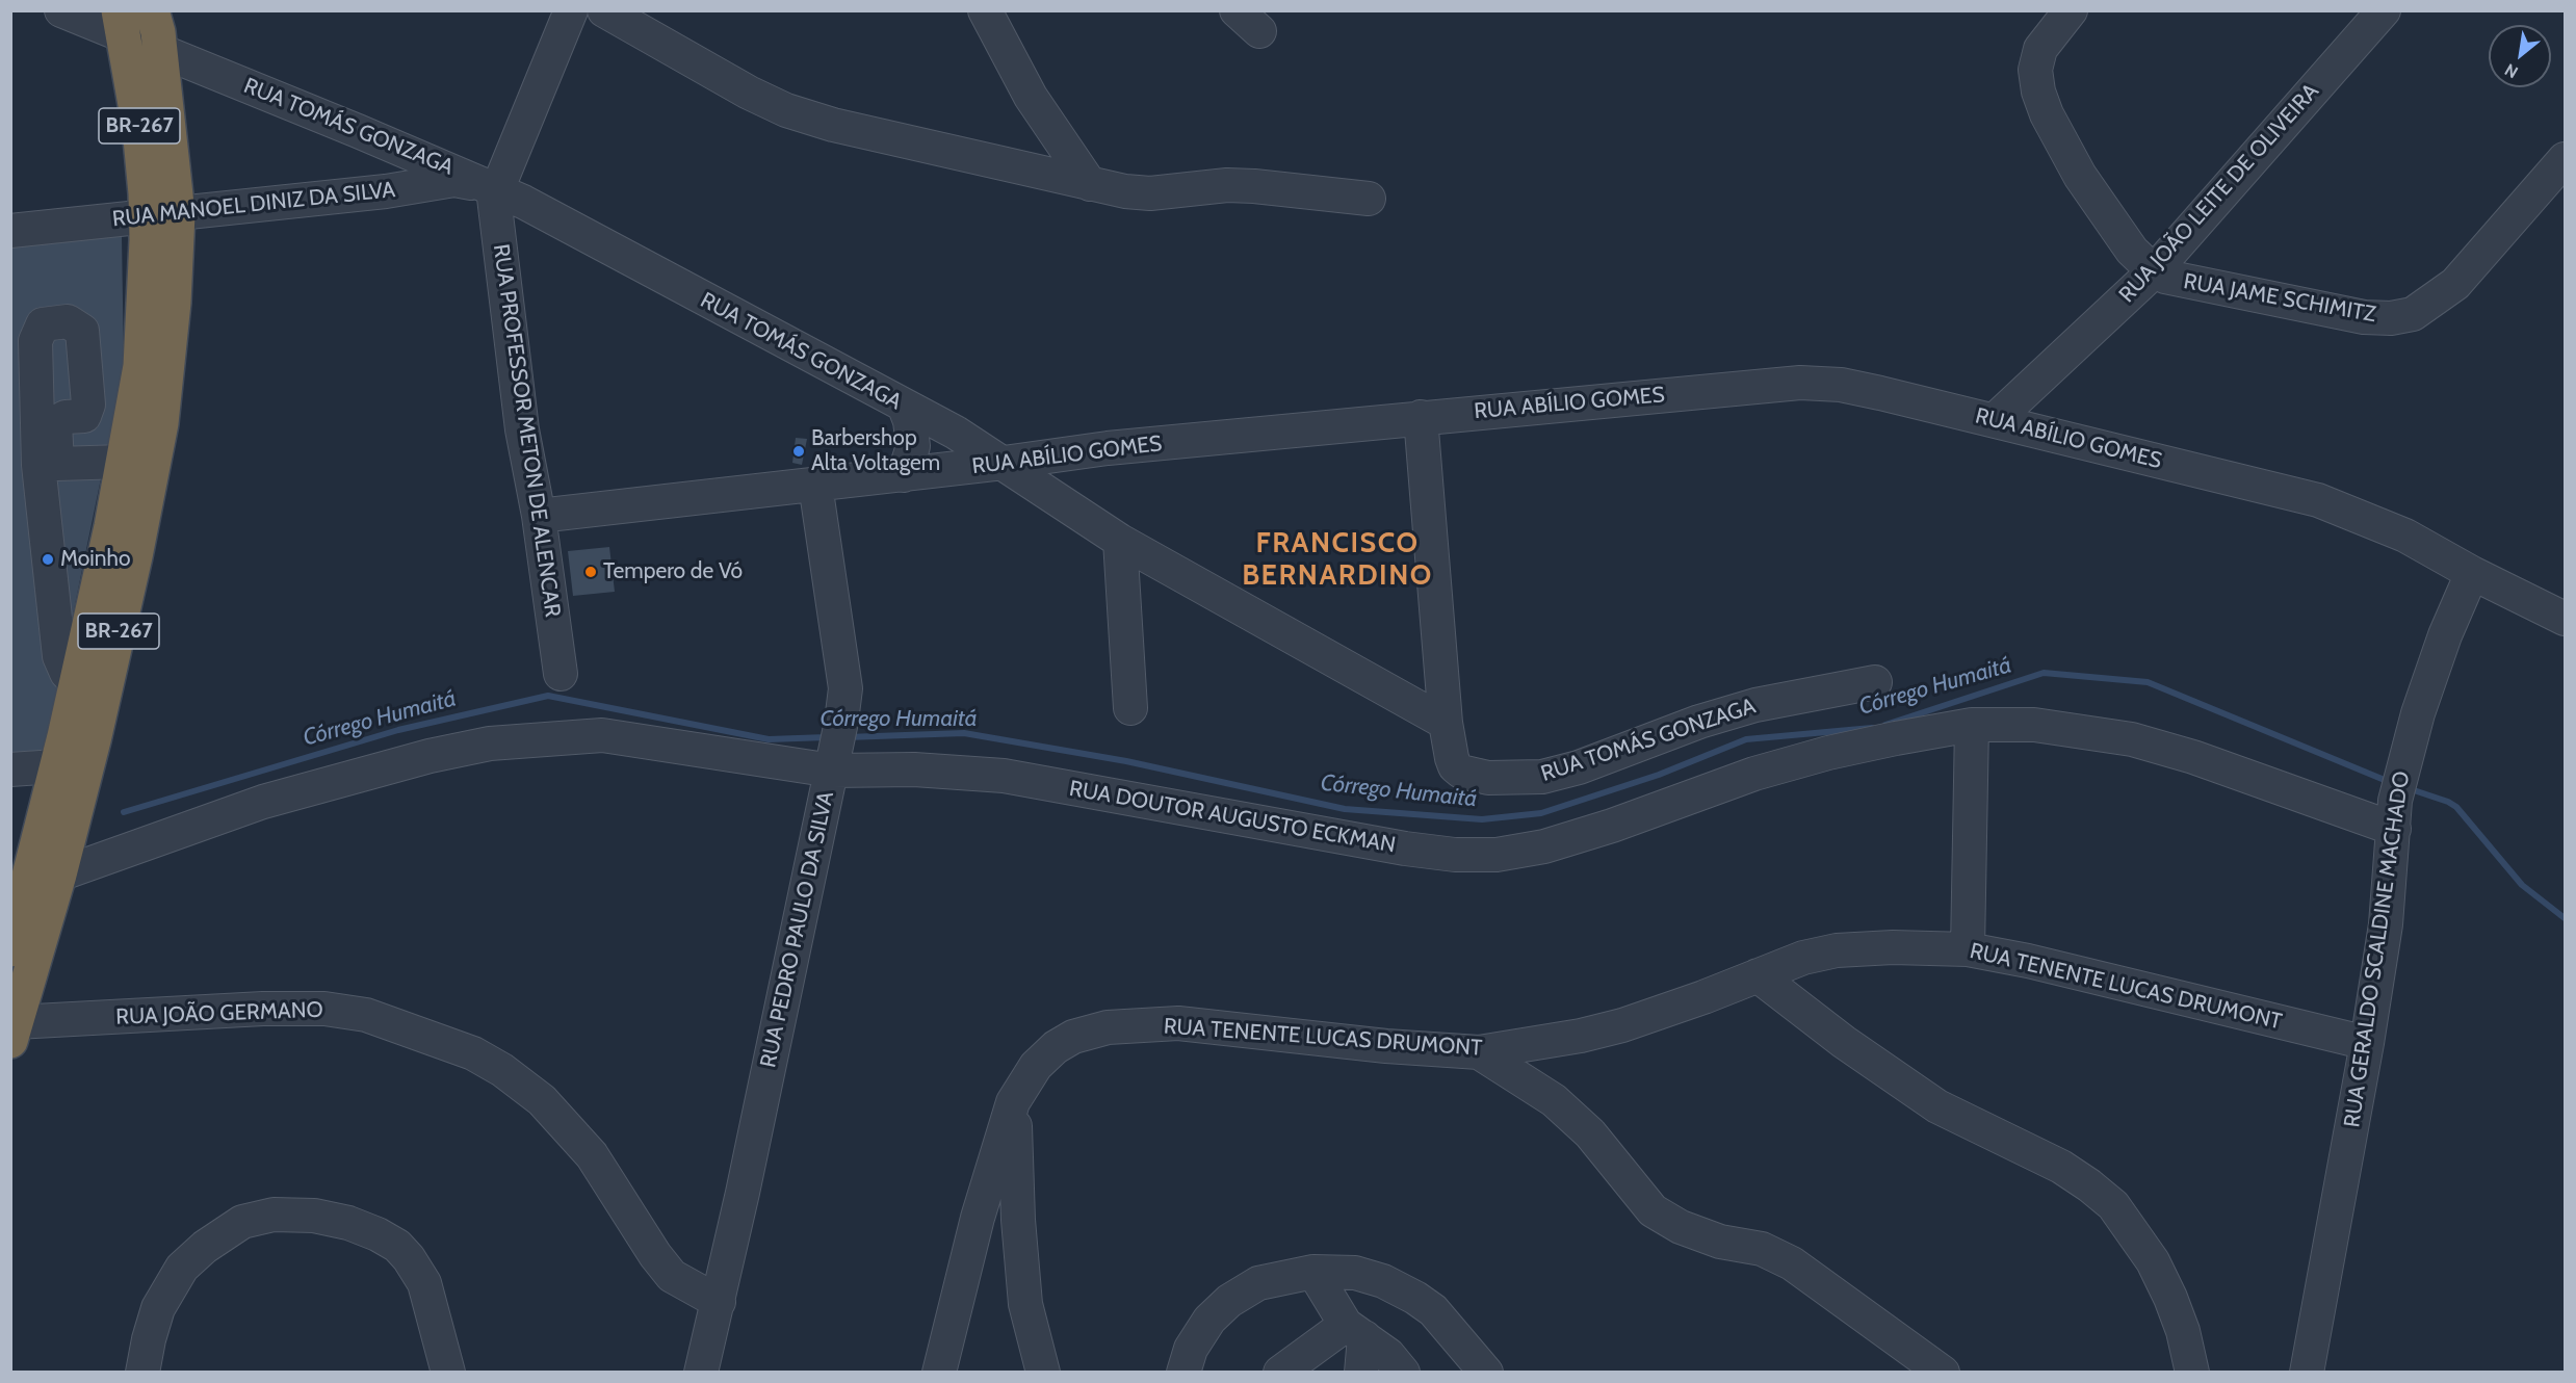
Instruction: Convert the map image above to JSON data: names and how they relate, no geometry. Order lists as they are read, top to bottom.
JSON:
{
  "streets": {
    "highway": ["BR-267"],
    "street": [
      "RUA TOMÁS GONZAGA",
      "RUA JOÃO LEITE DE OLIVEIRA",
      "RUA MANOEL DINIZ DA SILVA",
      "RUA JAME SCHIMITZ",
      "RUA ABÍLIO GOMES",
      "RUA PROFESSOR METON DE ALENCAR",
      "RUA DOUTOR AUGUSTO ECKMAN",
      "RUA PEDRO PAULO DA SILVA",
      "RUA GERALDO SCALDINE MACHADO",
      "RUA TENENTE LUCAS DRUMONT",
      "RUA JOÃO GERMANO"
    ]
  },
  "crossings": [
    ["BR-267", "RUA TOMÁS GONZAGA"],
    ["BR-267", "RUA MANOEL DINIZ DA SILVA"],
    ["BR-267", "RUA DOUTOR AUGUSTO ECKMAN"],
    ["BR-267", "RUA JOÃO GERMANO"],
    ["RUA TOMÁS GONZAGA", "RUA MANOEL DINIZ DA SILVA"],
    ["RUA TOMÁS GONZAGA", "RUA ABÍLIO GOMES"],
    ["RUA TOMÁS GONZAGA", "RUA PROFESSOR METON DE ALENCAR"],
    ["RUA JOÃO LEITE DE OLIVEIRA", "RUA JAME SCHIMITZ"],
    ["RUA JOÃO LEITE DE OLIVEIRA", "RUA ABÍLIO GOMES"],
    ["RUA MANOEL DINIZ DA SILVA", "RUA PROFESSOR METON DE ALENCAR"],
    ["RUA ABÍLIO GOMES", "RUA PROFESSOR METON DE ALENCAR"],
    ["RUA ABÍLIO GOMES", "RUA PEDRO PAULO DA SILVA"],
    ["RUA ABÍLIO GOMES", "RUA GERALDO SCALDINE MACHADO"],
    ["RUA DOUTOR AUGUSTO ECKMAN", "RUA PEDRO PAULO DA SILVA"],
    ["RUA DOUTOR AUGUSTO ECKMAN", "RUA GERALDO SCALDINE MACHADO"],
    ["RUA PEDRO PAULO DA SILVA", "RUA JOÃO GERMANO"],
    ["RUA GERALDO SCALDINE MACHADO", "RUA TENENTE LUCAS DRUMONT"]
  ],
  "districts": ["FRANCISCO BERNARDINO"],
  "water": ["Córrego Humaitá"],
  "places": ["Barbershop Alta Voltagem", "Moinho", "Tempero de Vó"],
  "north": "bottom left"
}
